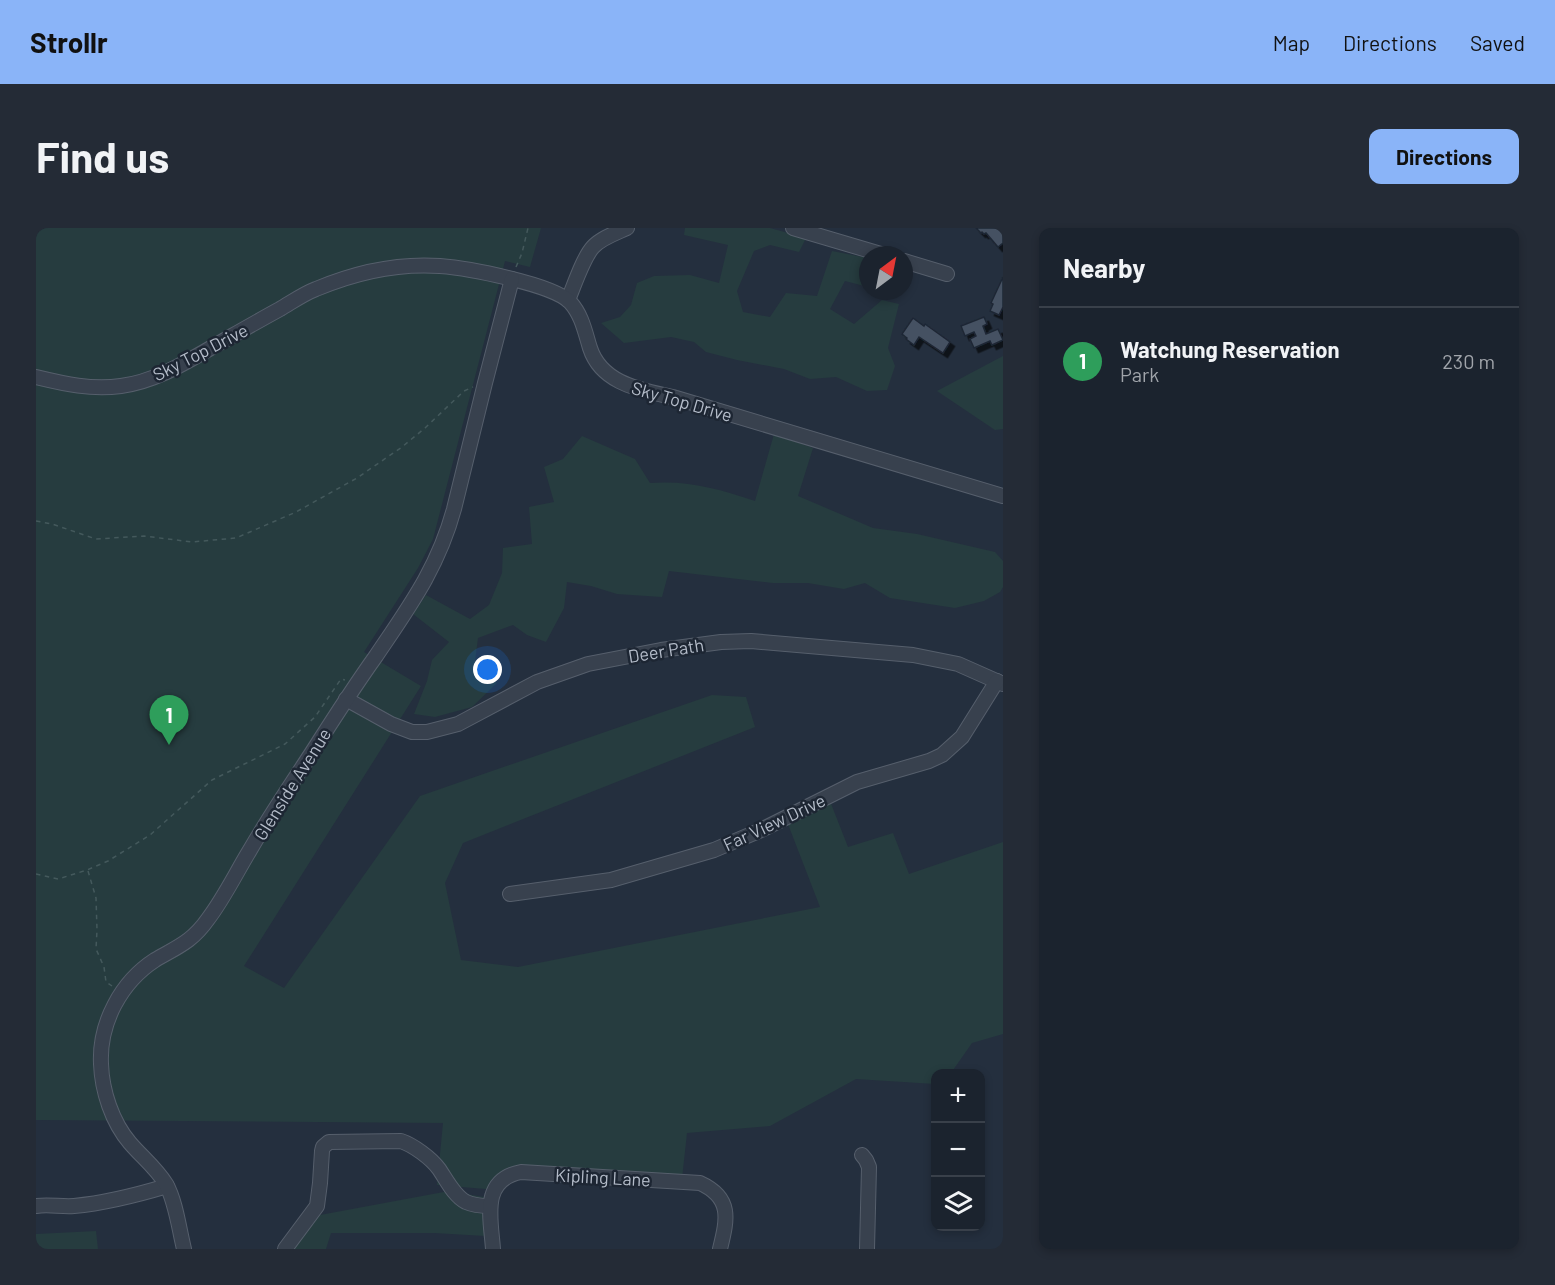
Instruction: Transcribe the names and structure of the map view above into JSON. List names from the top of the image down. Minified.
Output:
{"streets":{"street":["Sky Top Drive","Deer Path","Glenside Avenue","Far View Drive","Kipling Lane"]},"crossings":[["Sky Top Drive","Glenside Avenue"],["Deer Path","Glenside Avenue"],["Deer Path","Far View Drive"]],"north":"top right","page":{"header":"Strollr","nav":["Map","Directions","Saved"],"buttons":"Directions","title":"Find us","heading":"Nearby","list":[{"mark":"1","name":"Watchung Reservation","note":"Park","value":"230 m"}],"pins":"1","map_buttons":["+","−"]}}
